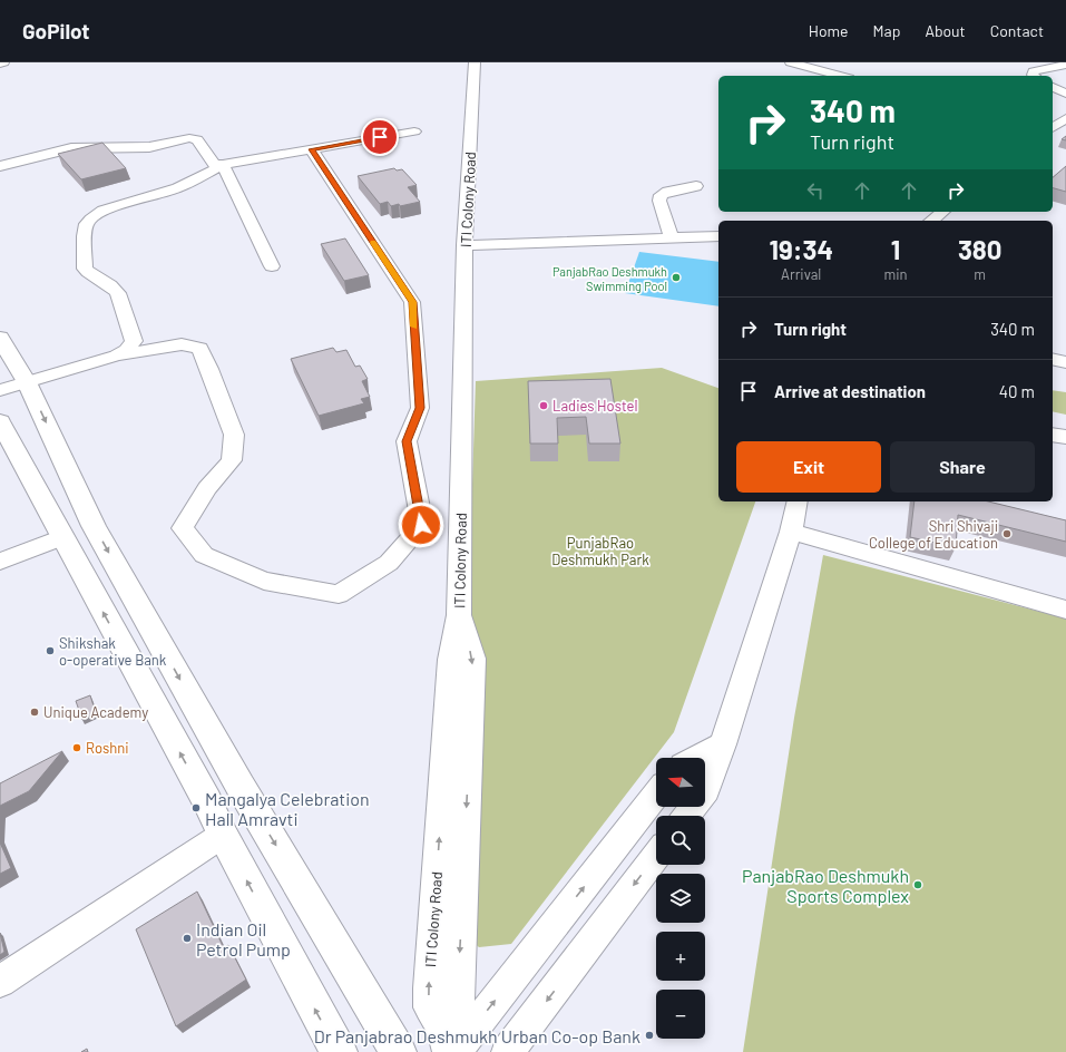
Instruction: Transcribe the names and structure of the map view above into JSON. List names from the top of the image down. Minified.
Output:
{"streets":{"street":["ITI Colony Road"]},"parks":["PunjabRao Deshmukh Park"],"places":["PanjabRao Deshmukh Swimming Pool","Ladies Hostel","Shri Shivaji College of Education","Shikshak o-operative Bank","Unique Academy","Roshni","Mangalya Celebration Hall Amravti","PanjabRao Deshmukh Sports Complex","Indian Oil Petrol Pump","Dr Panjabrao Deshmukh Urban Co-op Bank"],"north":"left","page":{"header":"GoPilot","nav":["Home","Map","About","Contact"],"turn":["340 m","Turn right"],"eta":["19:34","Arrival","1","min","380","m"],"list":[{"name":"Turn right","value":"340 m"},{"name":"Arrive at destination","value":"40 m"}],"buttons":["Exit","Share"],"map_buttons":["+","−"]}}
